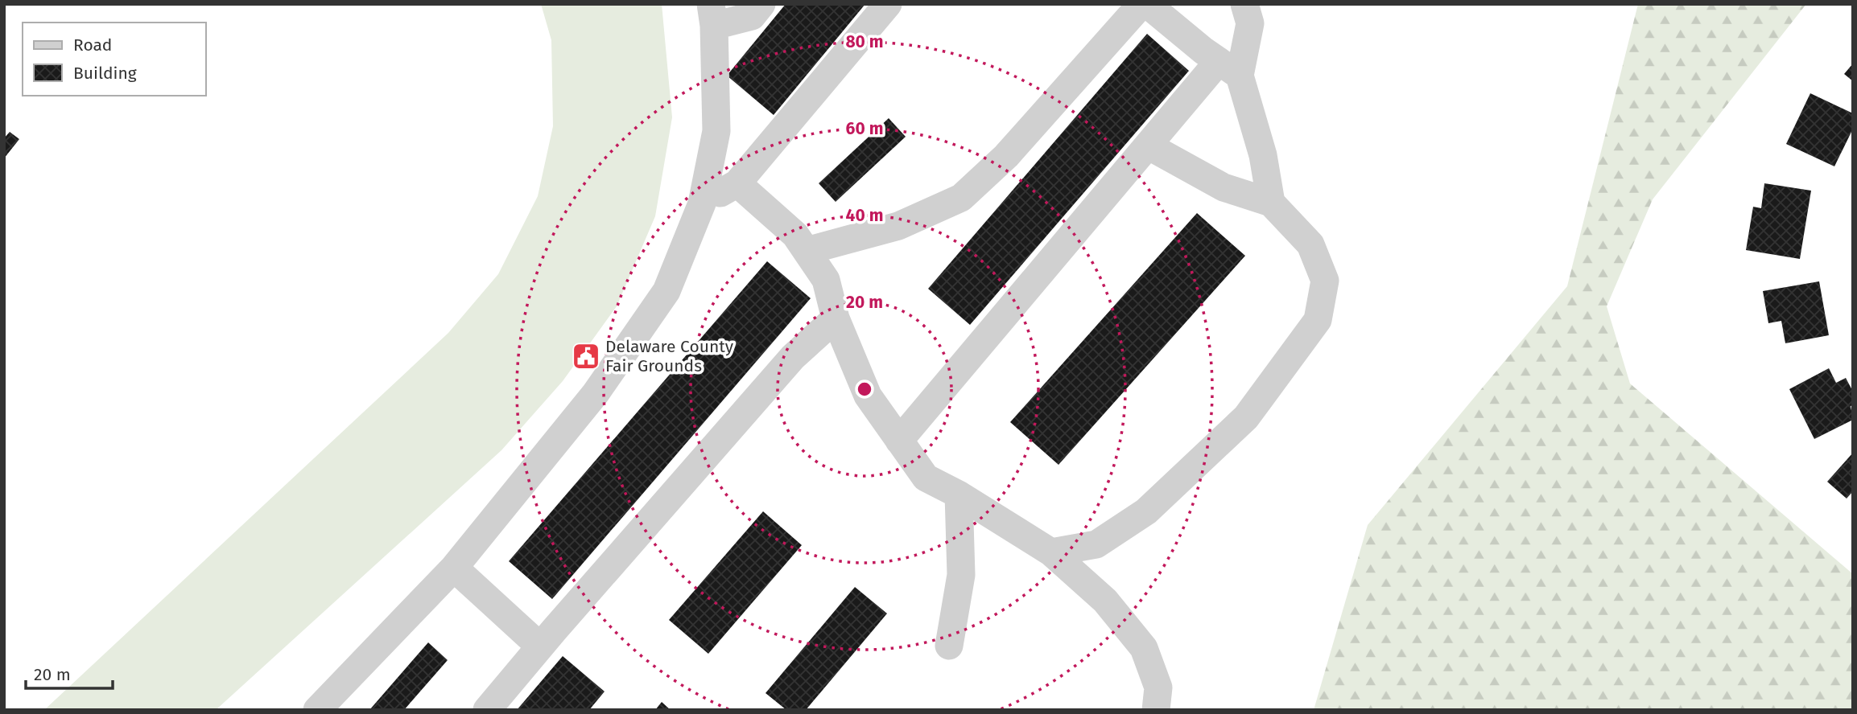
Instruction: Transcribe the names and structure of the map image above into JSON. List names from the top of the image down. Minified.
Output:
{"places":{"public building":["Delaware County Fair Grounds"]},"legend":["Road","Building"],"scale_bar":"20 m","rings":["80 m","60 m","40 m","20 m"]}
